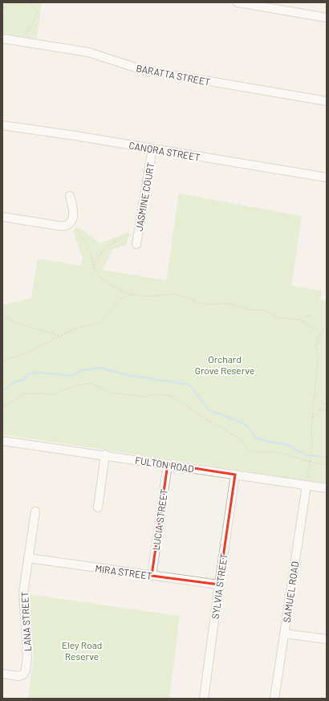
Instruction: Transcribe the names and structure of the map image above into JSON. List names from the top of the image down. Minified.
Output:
{"streets":{"street":["BARATTA STREET","CANORA STREET","JASMINE COURT","FULTON ROAD","LUCIA STREET","MIRA STREET","SYLVIA STREET","SAMUEL ROAD","LANA STREET"]},"crossings":[["CANORA STREET","JASMINE COURT"],["FULTON ROAD","LUCIA STREET"],["FULTON ROAD","SYLVIA STREET"],["FULTON ROAD","SAMUEL ROAD"],["LUCIA STREET","MIRA STREET"],["MIRA STREET","SYLVIA STREET"],["MIRA STREET","LANA STREET"]],"parks":["Orchard Grove Reserve","Eley Road Reserve"]}
